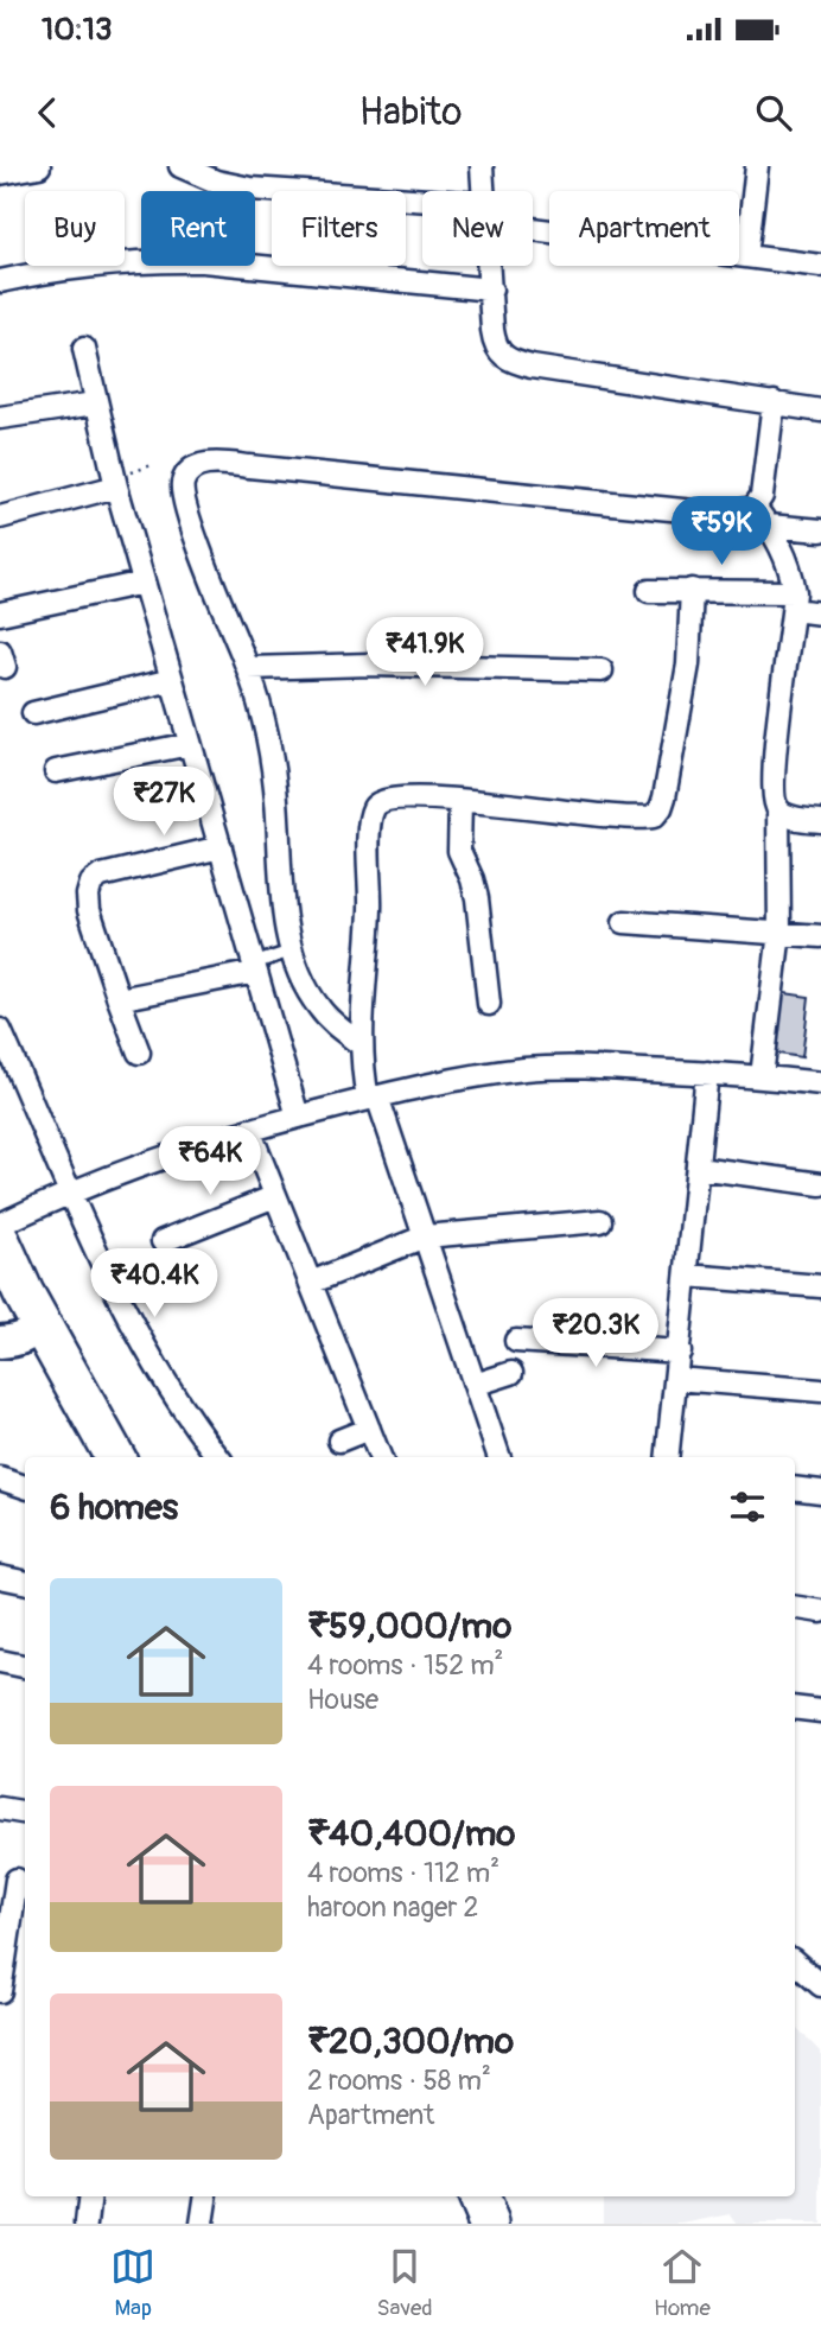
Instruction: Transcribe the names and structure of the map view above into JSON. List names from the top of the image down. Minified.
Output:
{"page":{"status":"10:13","header":"Habito","chip":["Buy","Rent","Filters","New","Apartment"],"price":["₹59K","₹41.9K","₹27K","₹64K","₹40.4K","₹20.3K"],"heading":"6 homes","list":[{"name":"₹59,000/mo","note":"4 rooms · 152 m² · House"},{"name":"₹40,400/mo","note":"4 rooms · 112 m² · haroon nager 2"},{"name":"₹20,300/mo","note":"2 rooms · 58 m² · Apartment"}],"tabs":["Map","Saved","Home"]}}
